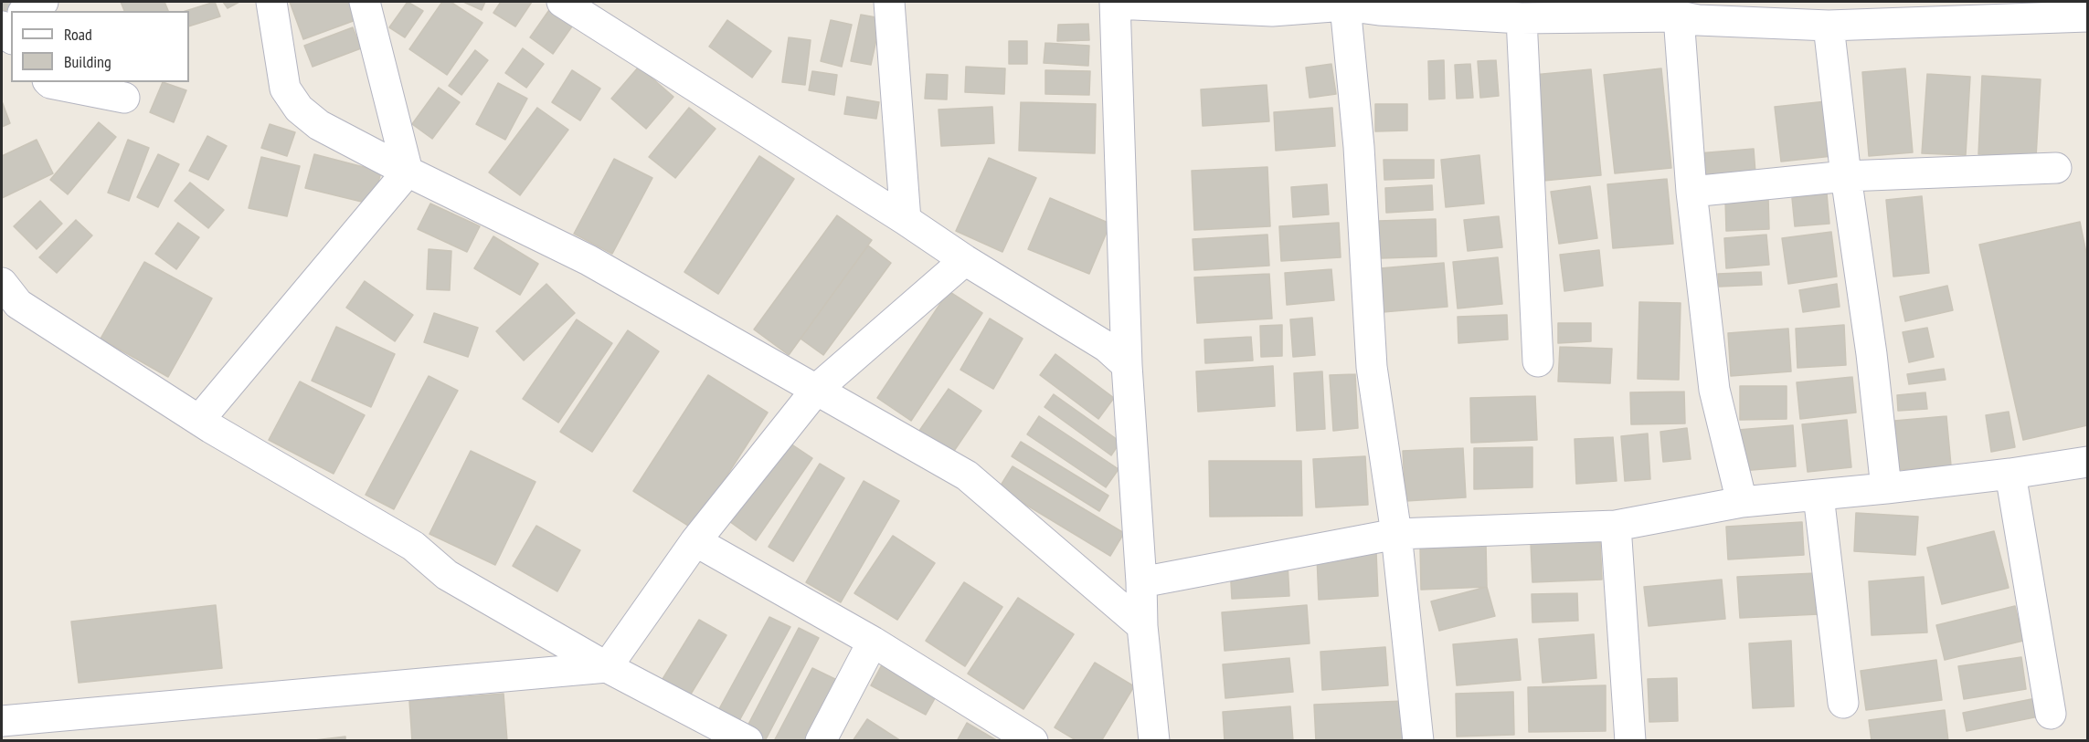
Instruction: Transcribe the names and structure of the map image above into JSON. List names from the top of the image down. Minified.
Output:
{"legend":["Road","Building"]}
